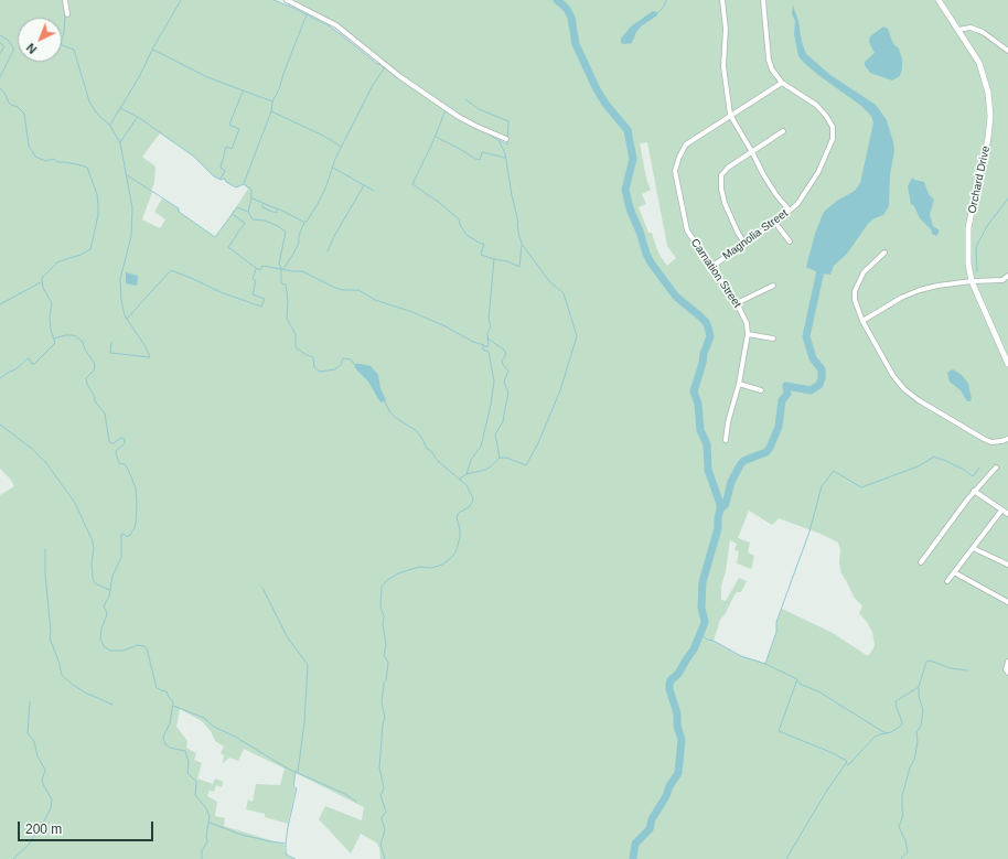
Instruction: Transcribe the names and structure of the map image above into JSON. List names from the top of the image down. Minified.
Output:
{"streets":{"street":["Orchard Drive","Magnolia Street","Carnation Street"]},"crossings":[["Magnolia Street","Carnation Street"]],"scale_bar":"200 m","north":"bottom left"}
